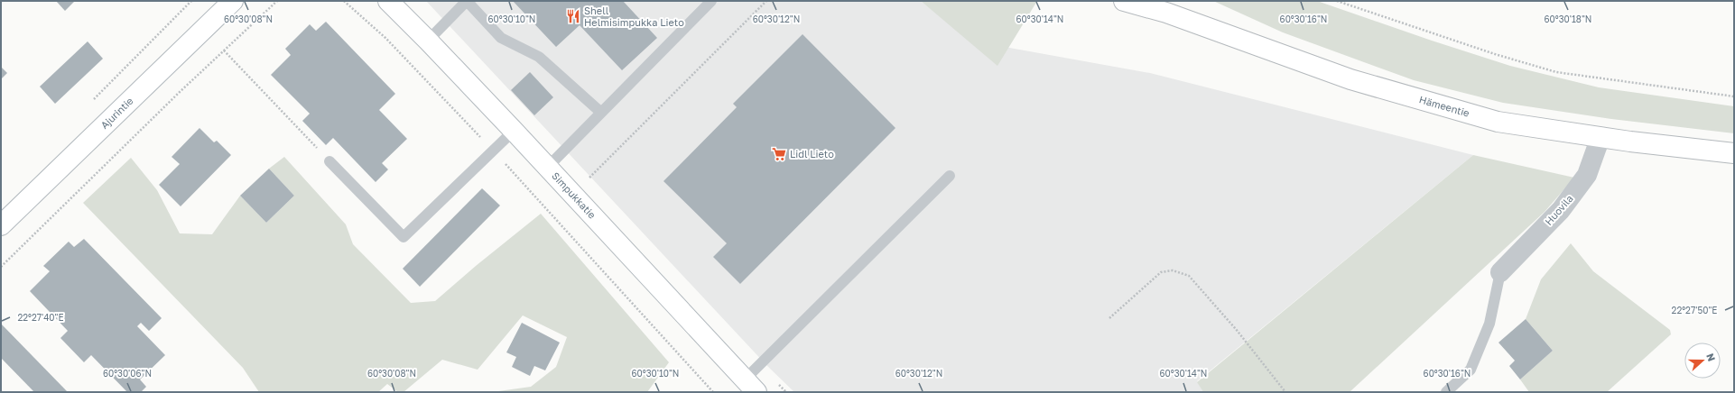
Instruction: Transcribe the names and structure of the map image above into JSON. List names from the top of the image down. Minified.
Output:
{"streets":{"main road":["Hämeentie","Ajurintie","Simpukkatie"],"street":["Huovila"]},"crossings":[["Hämeentie","Huovila"]],"places":{"restaurant":["Shell Helmisimpukka Lieto"],"supermarket":["Lidl Lieto"]},"north":"right","coordinates":["60°30'08\"N","60°30'10\"N","60°30'12\"N","60°30'14\"N","60°30'16\"N","60°30'18\"N","22°27'50\"E","22°27'40\"E","60°30'06\"N"]}
